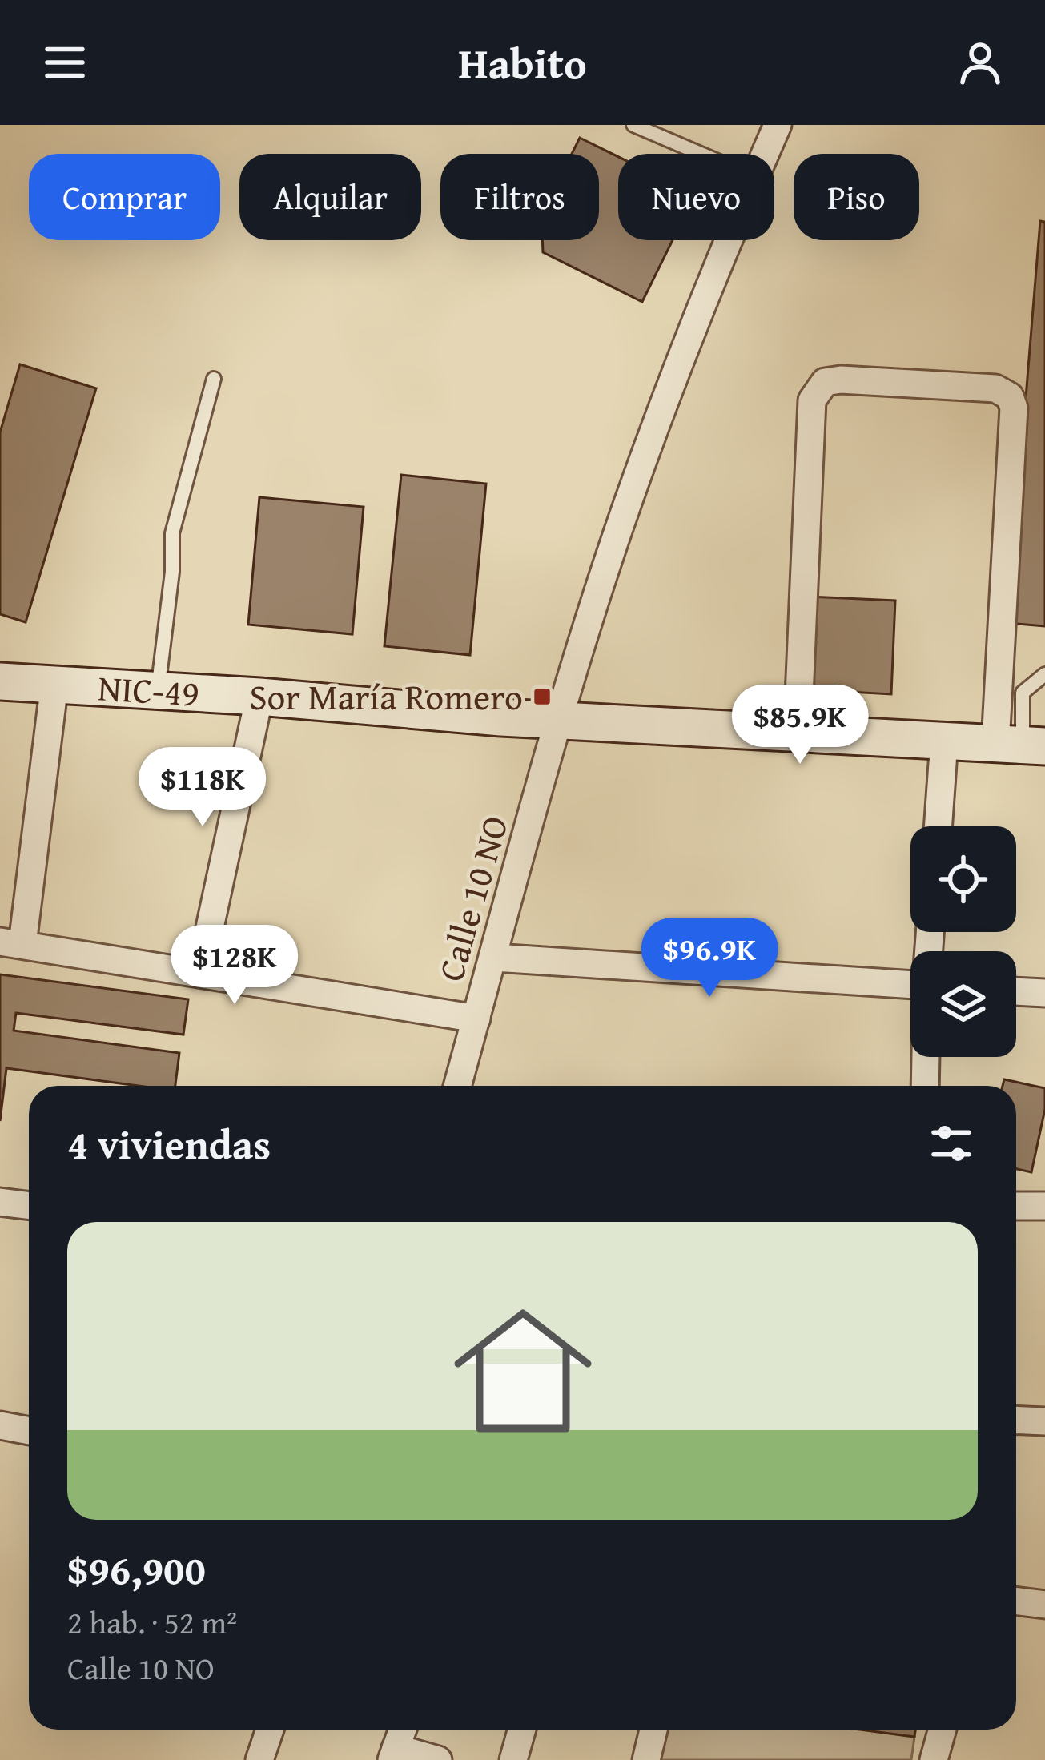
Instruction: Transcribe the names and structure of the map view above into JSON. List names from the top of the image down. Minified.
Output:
{"streets":{"street":["NIC-49","Calle 10 NO"]},"crossings":[["NIC-49","Calle 10 NO"]],"places":{"transit":["Sor María Romero"]},"page":{"header":"Habito","chip":["Comprar","Alquilar","Filtros","Nuevo","Piso"],"price":["$85.9K","$118K","$96.9K","$128K"],"heading":"4 viviendas","list":[{"name":"$96,900","note":"2 hab. · 52 m² · Calle 10 NO"}]}}
